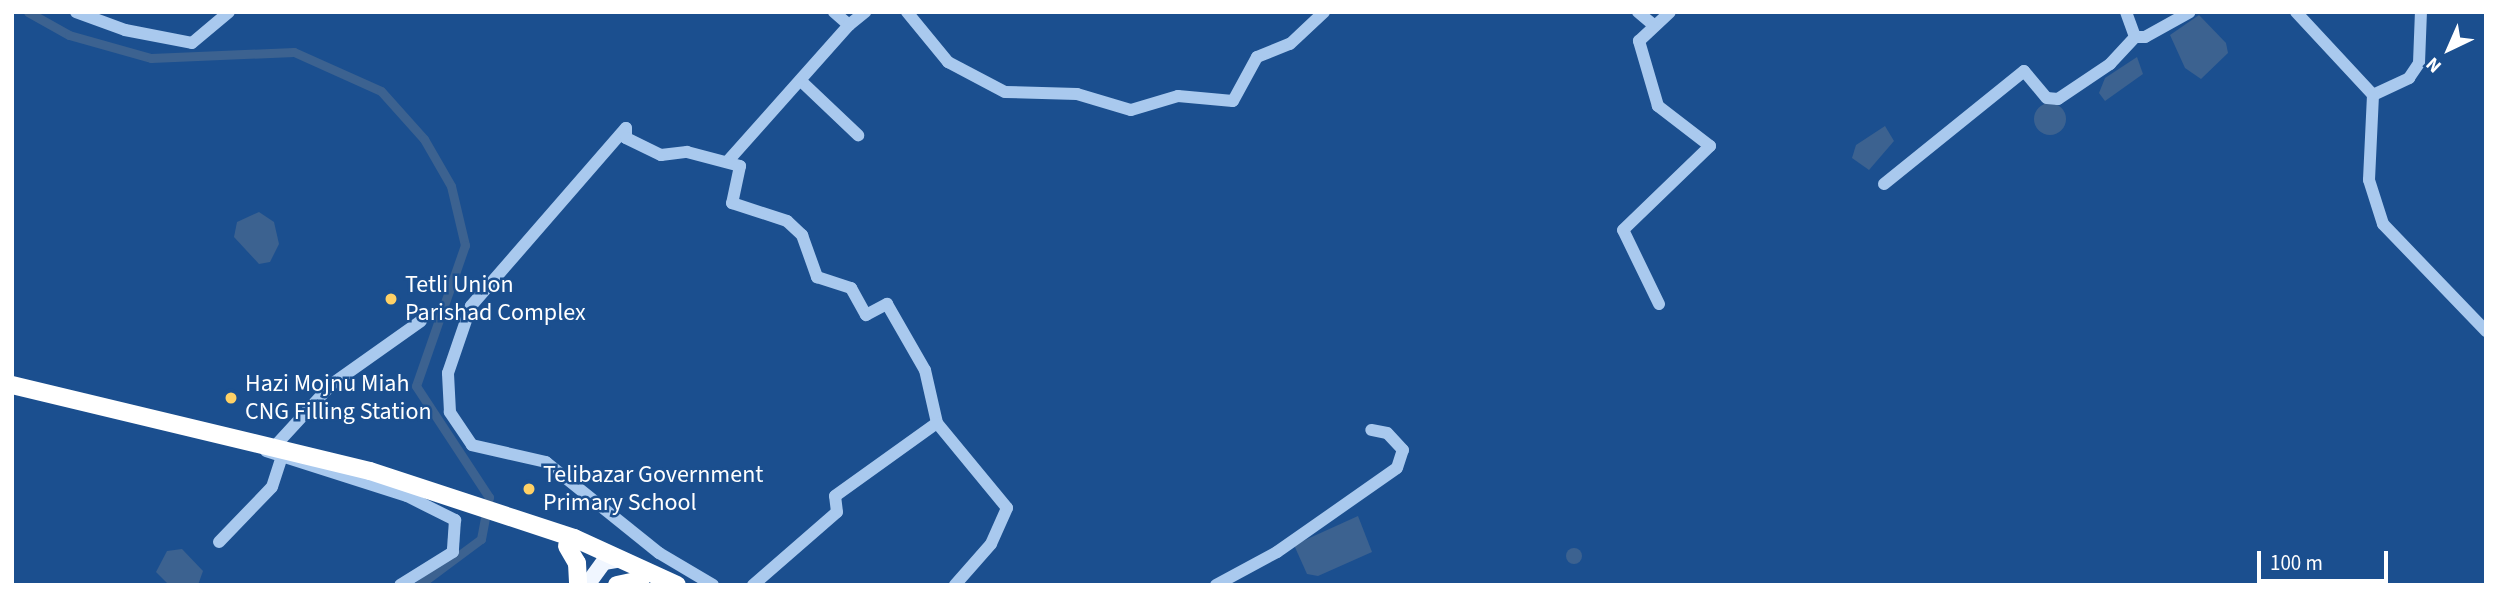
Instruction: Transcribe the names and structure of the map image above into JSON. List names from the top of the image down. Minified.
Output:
{"places":["Tetli Union Parishad Complex","Hazi Mojnu Miah CNG Filling Station","Telibazar Government Primary School"],"scale_bar":"100 m","north":"bottom left"}
